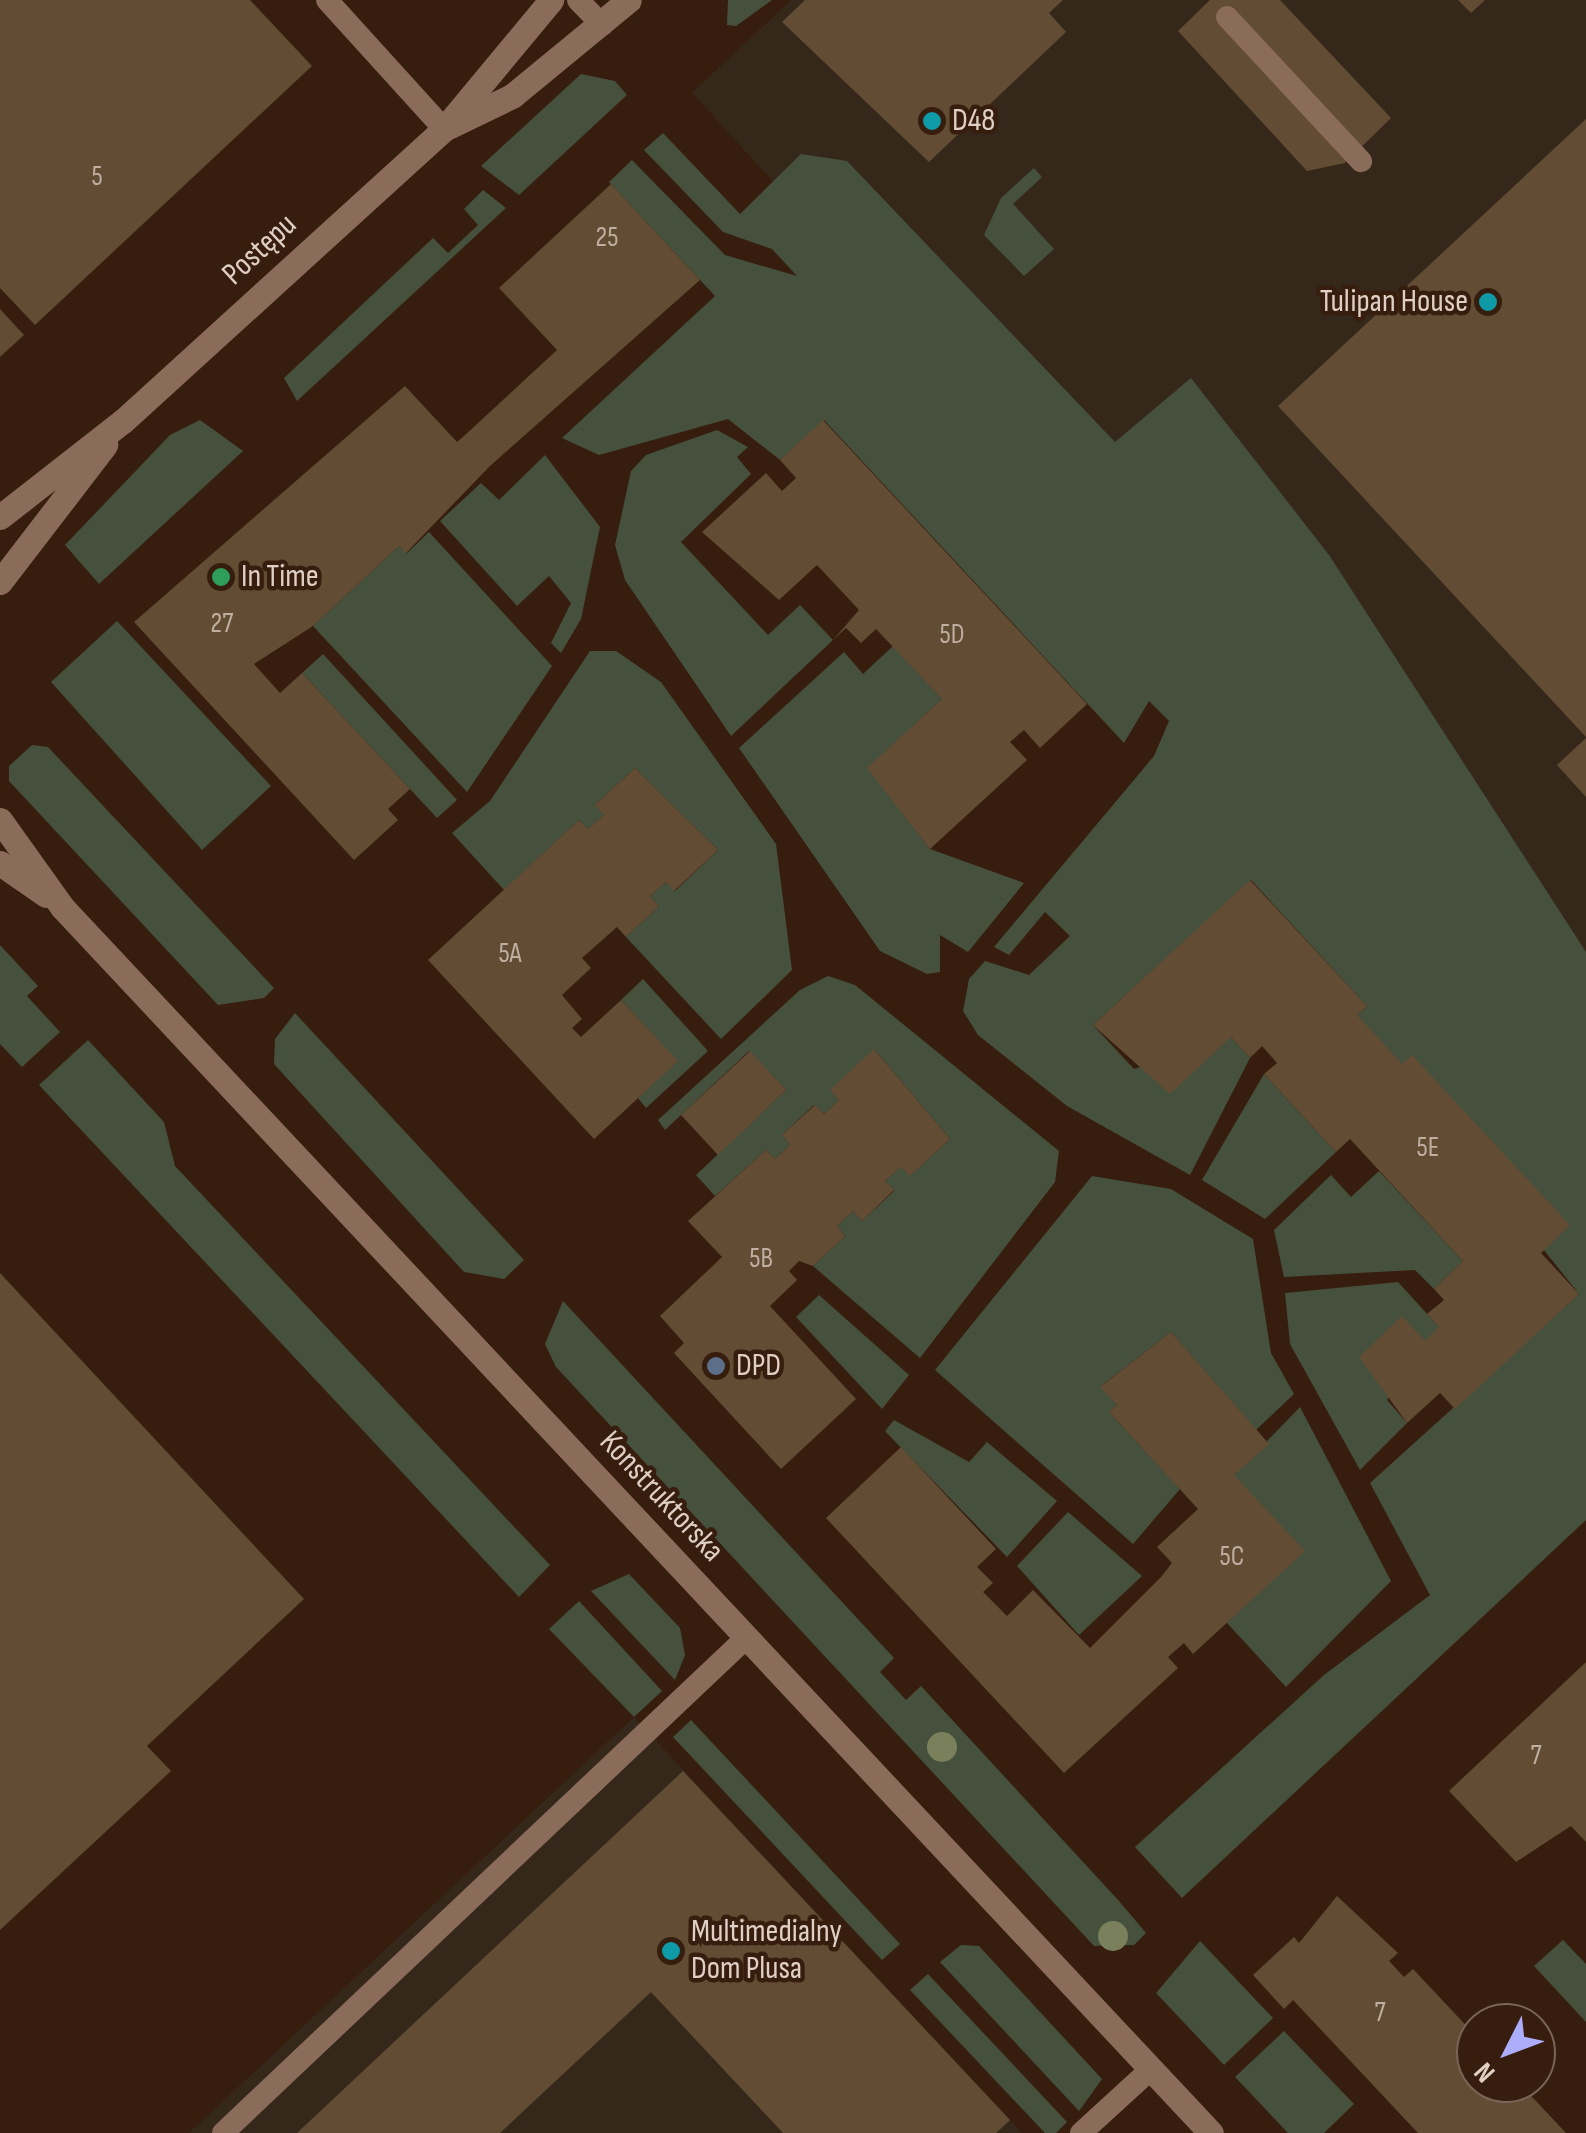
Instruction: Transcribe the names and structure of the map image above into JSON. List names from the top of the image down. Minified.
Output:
{"streets":{"street":["Postępu","Konstruktorska"]},"places":["D48","Tulipan House","In Time","DPD","Multimedialny Dom Plusa"],"house_numbers":["5","25","27","5D","5A","5E","5B","5C","7","7"],"north":"bottom left"}
